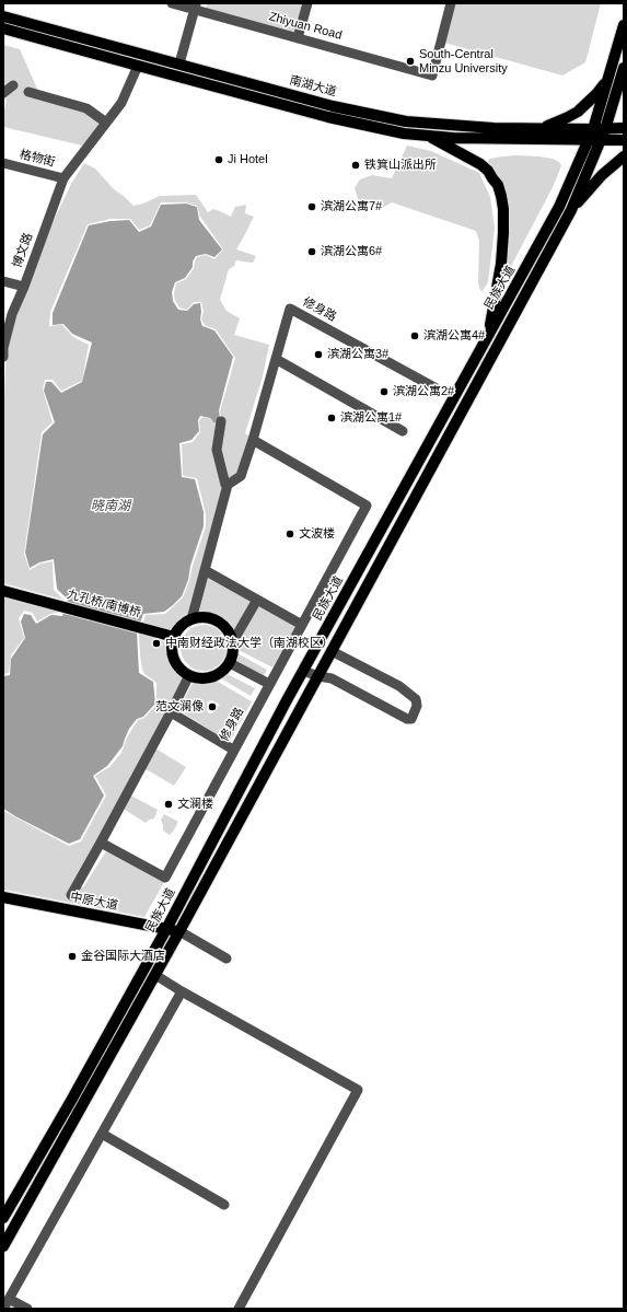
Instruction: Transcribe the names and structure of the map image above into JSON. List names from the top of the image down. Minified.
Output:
{"streets":{"main road":["南湖大道","民族大道","九孔桥/南博桥","中原大道"],"street":["Zhiyuan Road","格物街","博文路","修身路"]},"crossings":[["南湖大道","博文路"],["南湖大道","民族大道"],["格物街","博文路"],["民族大道","中原大道"],["修身路","九孔桥/南博桥"]],"water":["晓南湖"],"places":["South-Central Minzu University","Ji Hotel","铁箕山派出所","滨湖公寓7#","滨湖公寓6#","滨湖公寓4#","滨湖公寓3#","滨湖公寓2#","滨湖公寓1#","文波楼","中南财经政法大学（南湖校区）","范文澜像","文澜楼","金谷国际大酒店"]}
